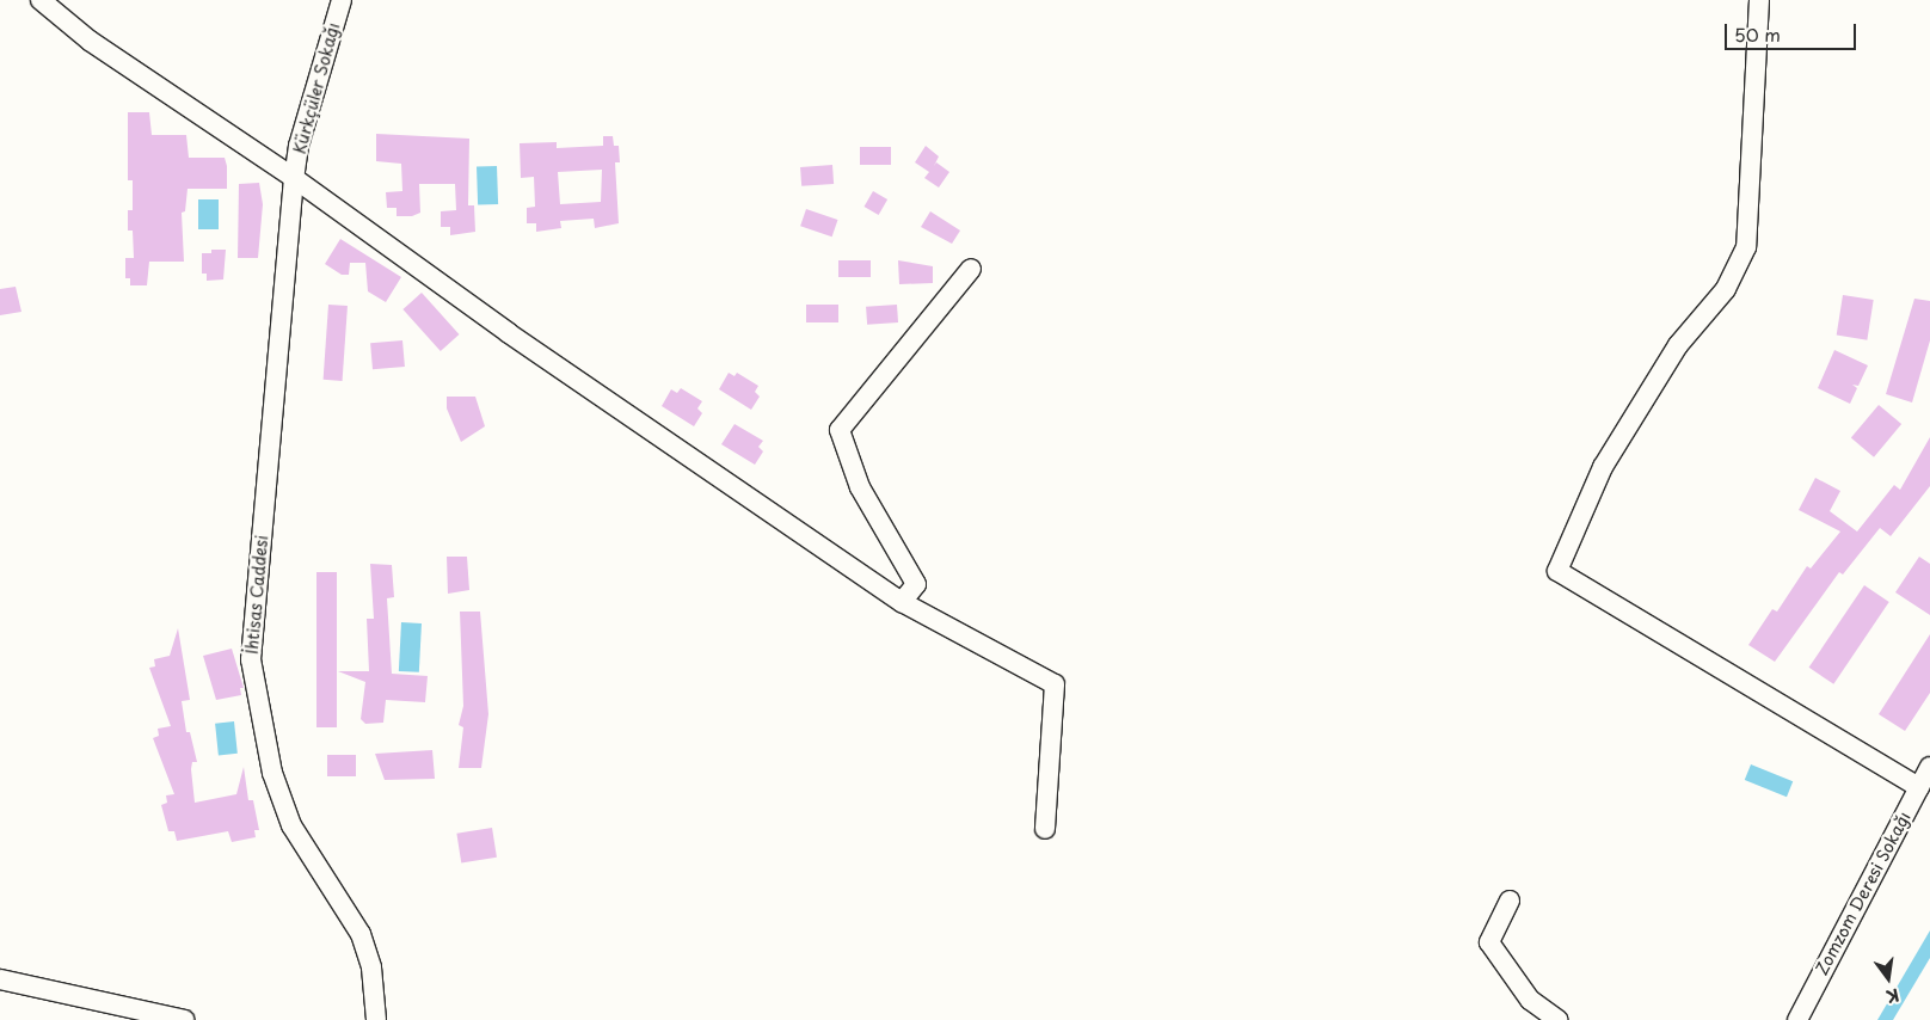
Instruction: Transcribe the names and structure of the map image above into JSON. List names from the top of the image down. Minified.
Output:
{"streets":{"street":["Kürkçüler Sokağı","İhtisas Caddesi","Zomzom Deresi Sokağı"]},"crossings":[["Kürkçüler Sokağı","İhtisas Caddesi"]],"scale_bar":"50 m","north":"bottom"}
